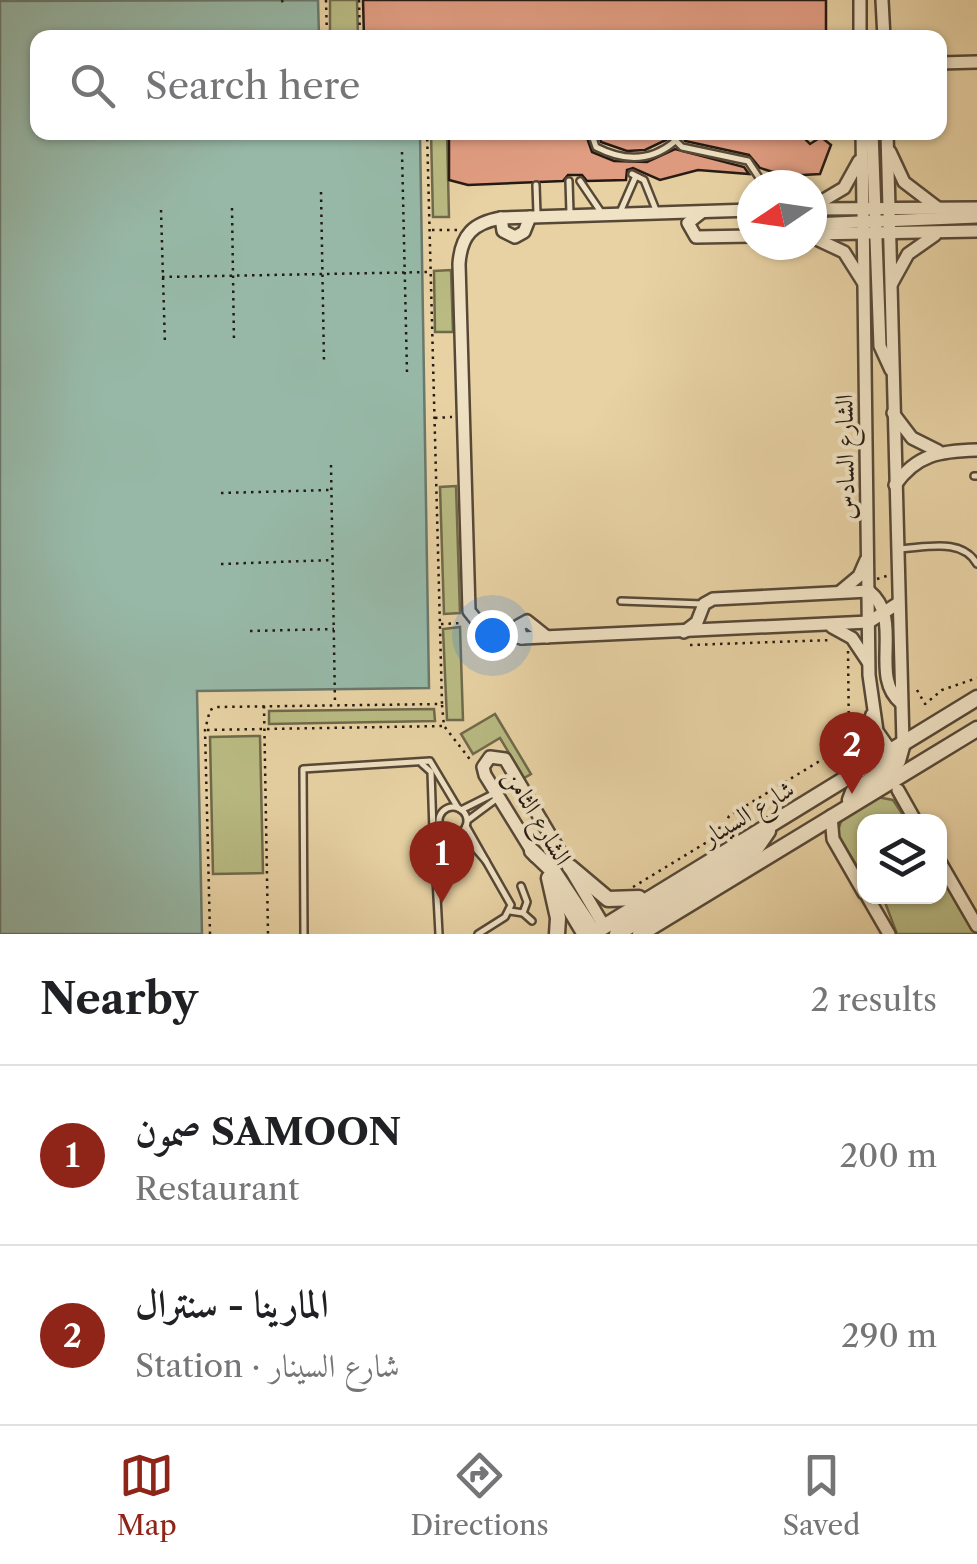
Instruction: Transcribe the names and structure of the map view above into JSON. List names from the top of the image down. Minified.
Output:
{"streets":{"street":["الشارع السادس","شارع السينار","الشارع الثامن"]},"crossings":[["الشارع السادس","شارع السينار"],["شارع السينار","الشارع الثامن"]],"north":"left","page":{"search":"Search here","pins":["2","1"],"heading":["Nearby","2 results"],"list":[{"mark":"1","name":"صمون SAMOON","note":"Restaurant","value":"200 m"},{"mark":"2","name":"المارينا - سنترال","note":"Station · شارع السينار","value":"290 m"}],"nav":["Map","Directions","Saved"]}}
